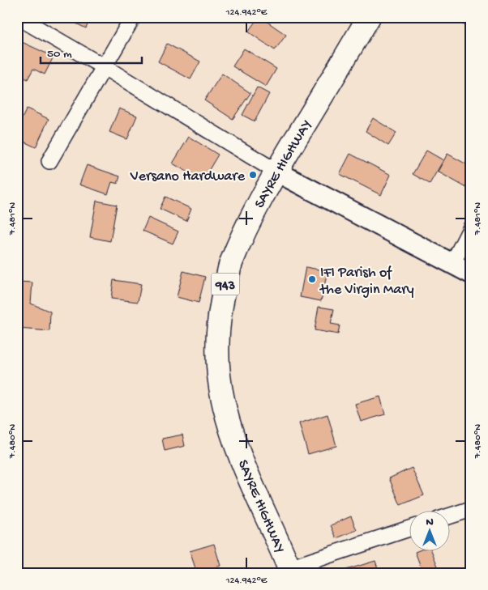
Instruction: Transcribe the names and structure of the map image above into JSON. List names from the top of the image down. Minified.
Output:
{"streets":{"highway":["SAYRE HIGHWAY","943"]},"places":["Versano Hardware","IFI Parish of the Virgin Mary"],"scale_bar":"50 m","north":"top","coordinates":["124.942°E","7.481°N","7.480°N"]}
